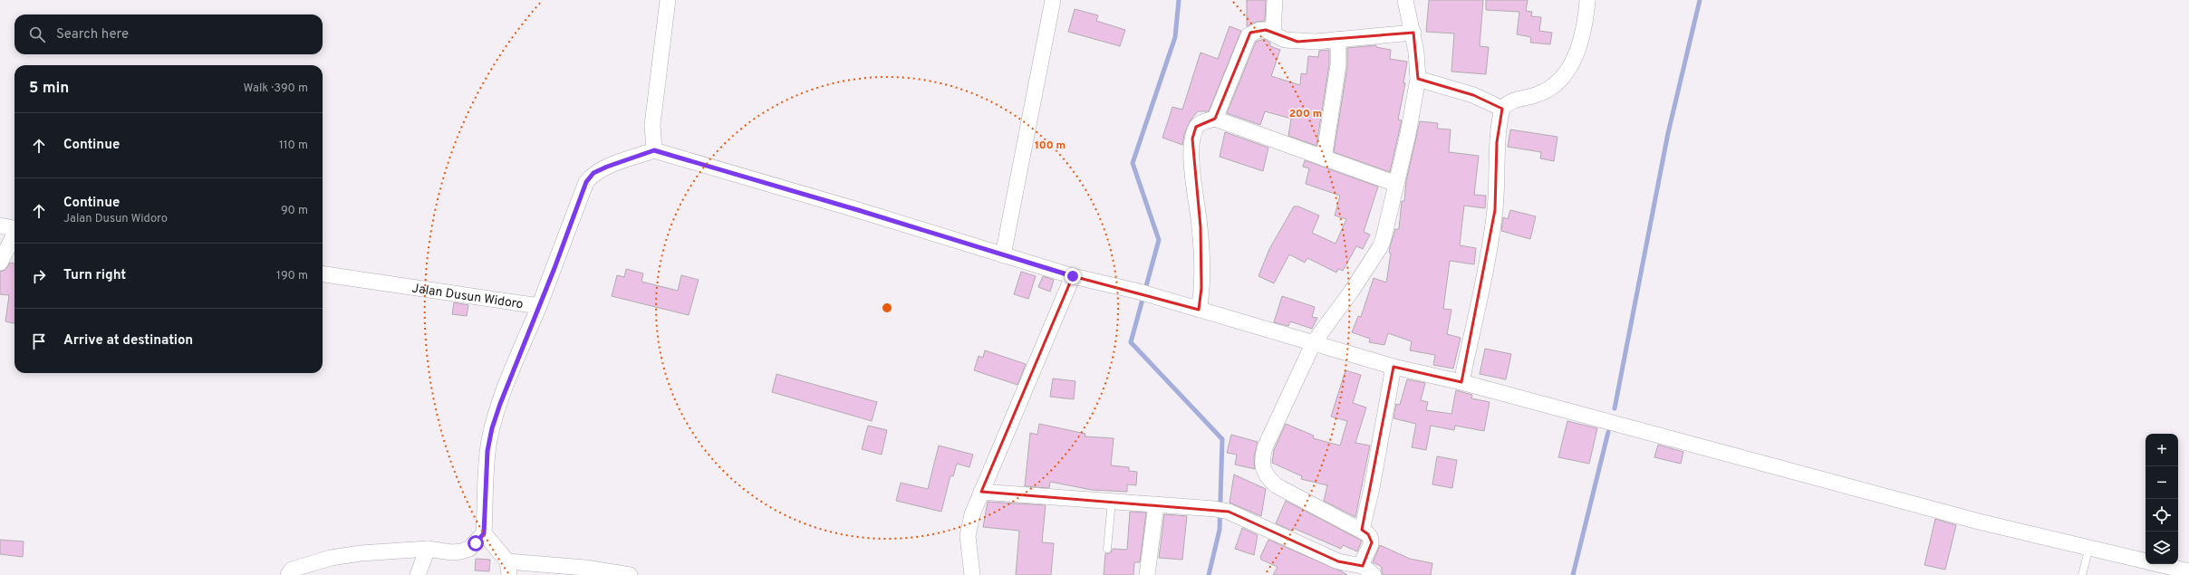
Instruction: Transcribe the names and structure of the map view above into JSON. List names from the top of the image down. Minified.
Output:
{"streets":{"street":["Jalan Dusun Widoro"]},"page":{"search":"Search here","heading":["5 min","Walk · 390 m"],"list":[["Continue","110 m"],["Continue","Jalan Dusun Widoro","90 m"],["Turn right","190 m"],"Arrive at destination"],"map_buttons":["+","−"]},"rings":["200 m","100 m"]}
